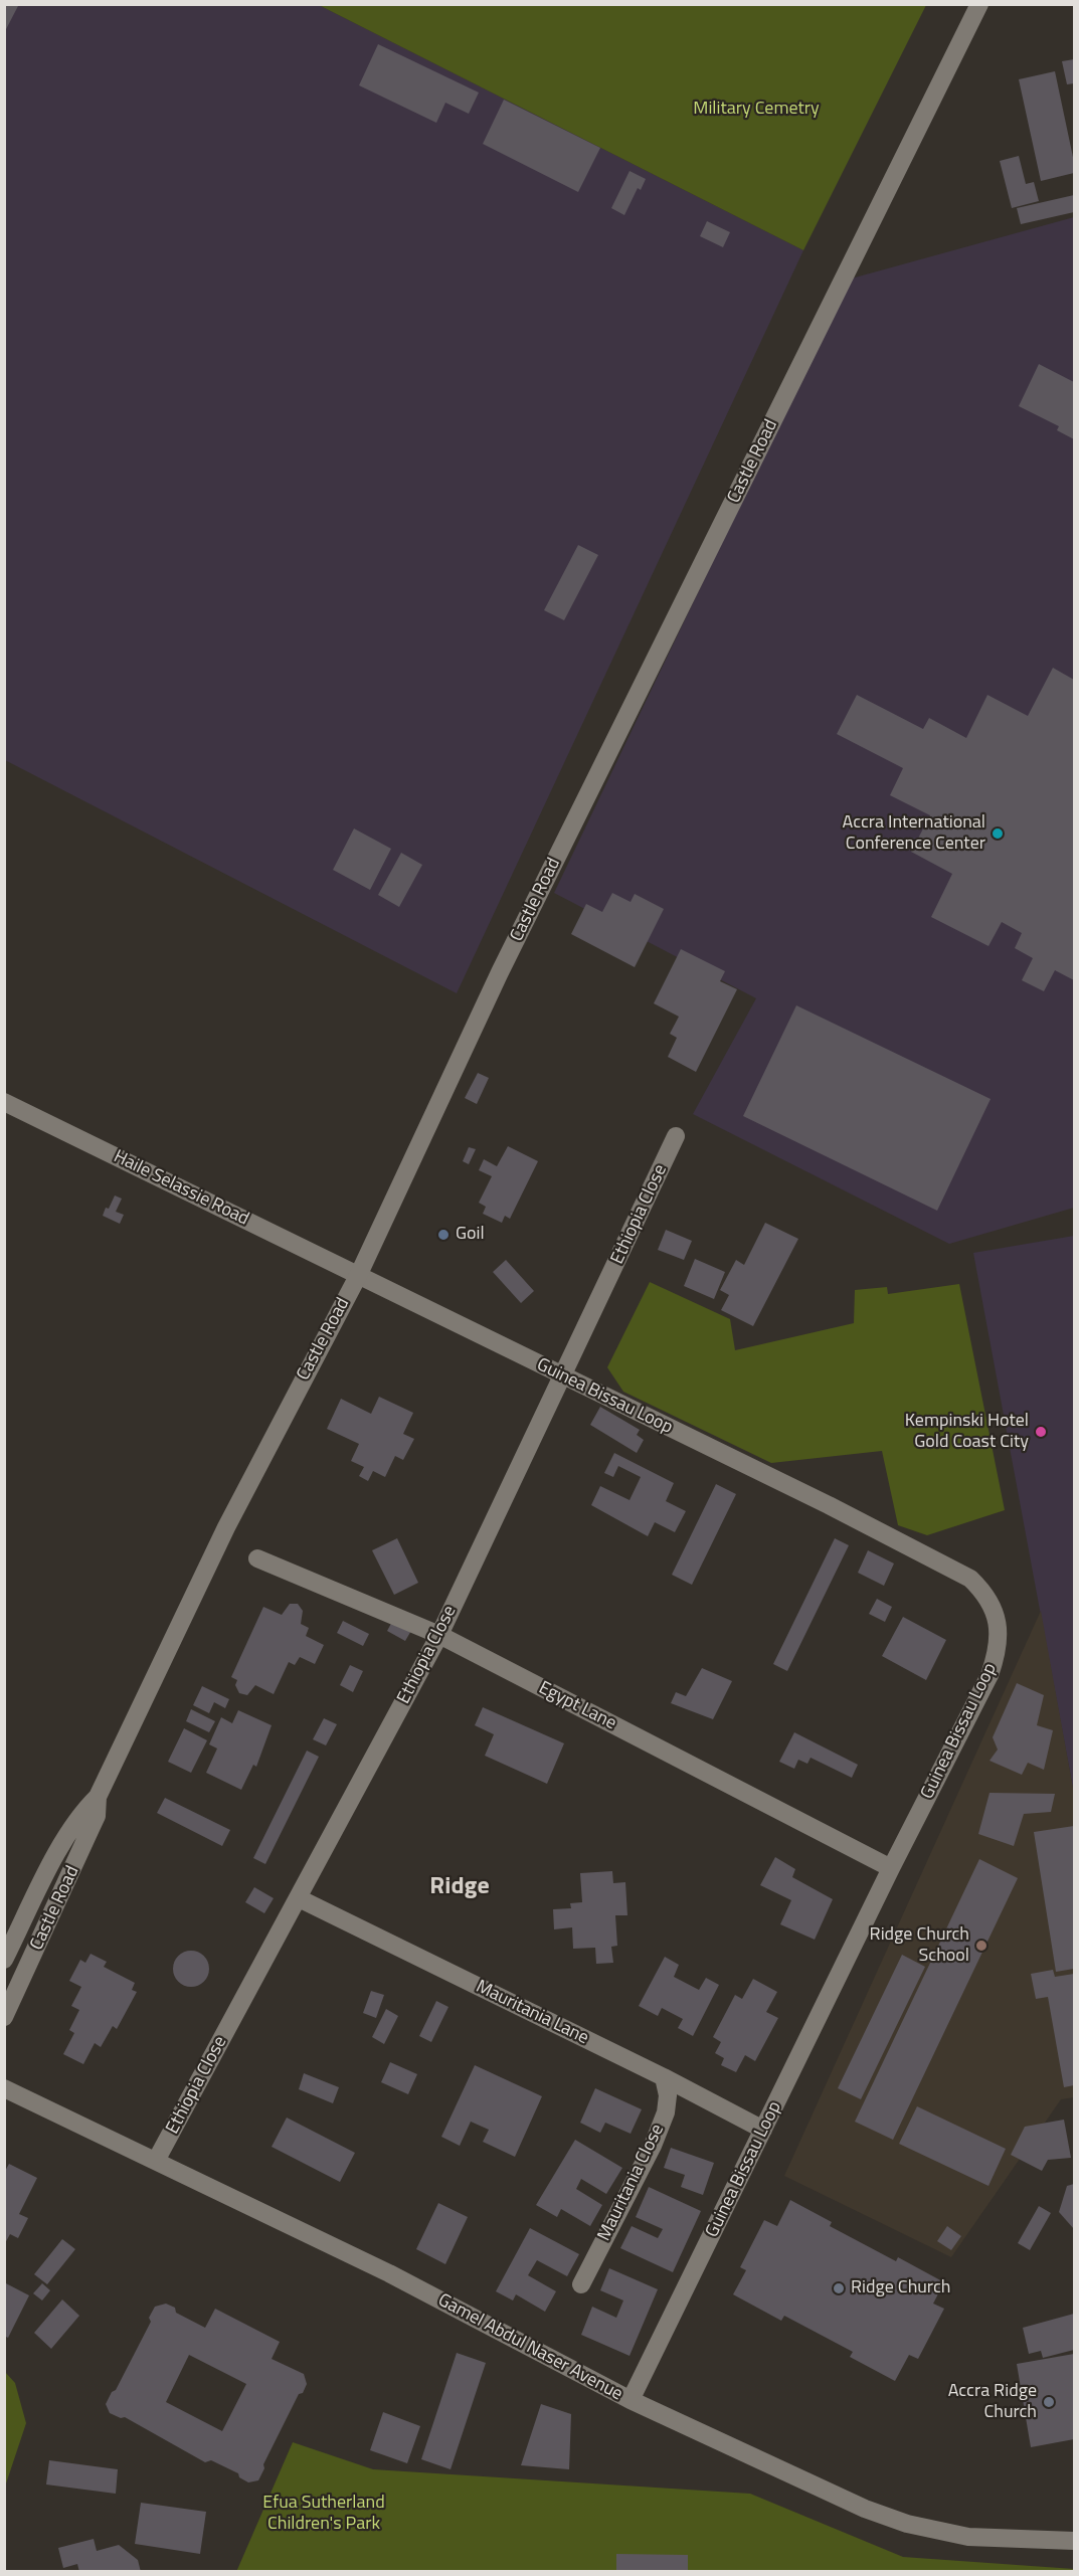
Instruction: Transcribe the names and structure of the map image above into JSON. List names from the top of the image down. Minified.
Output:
{"streets":{"street":["Castle Road","Haile Selassie Road","Ethiopia Close","Guinea Bissau Loop","Egypt Lane","Mauritania Lane","Mauritania Close","Gamel Abdul Naser Avenue"]},"crossings":[["Castle Road","Haile Selassie Road"],["Castle Road","Guinea Bissau Loop"],["Haile Selassie Road","Guinea Bissau Loop"],["Ethiopia Close","Guinea Bissau Loop"],["Ethiopia Close","Egypt Lane"],["Ethiopia Close","Mauritania Lane"],["Ethiopia Close","Gamel Abdul Naser Avenue"],["Guinea Bissau Loop","Egypt Lane"],["Guinea Bissau Loop","Mauritania Lane"],["Guinea Bissau Loop","Gamel Abdul Naser Avenue"],["Mauritania Lane","Mauritania Close"]],"districts":["Ridge"],"parks":["Military Cemetry","Efua Sutherland Children's Park"],"places":["Accra International Conference Center","Goil","Kempinski Hotel Gold Coast City","Ridge Church School","Ridge Church","Accra Ridge Church"]}
